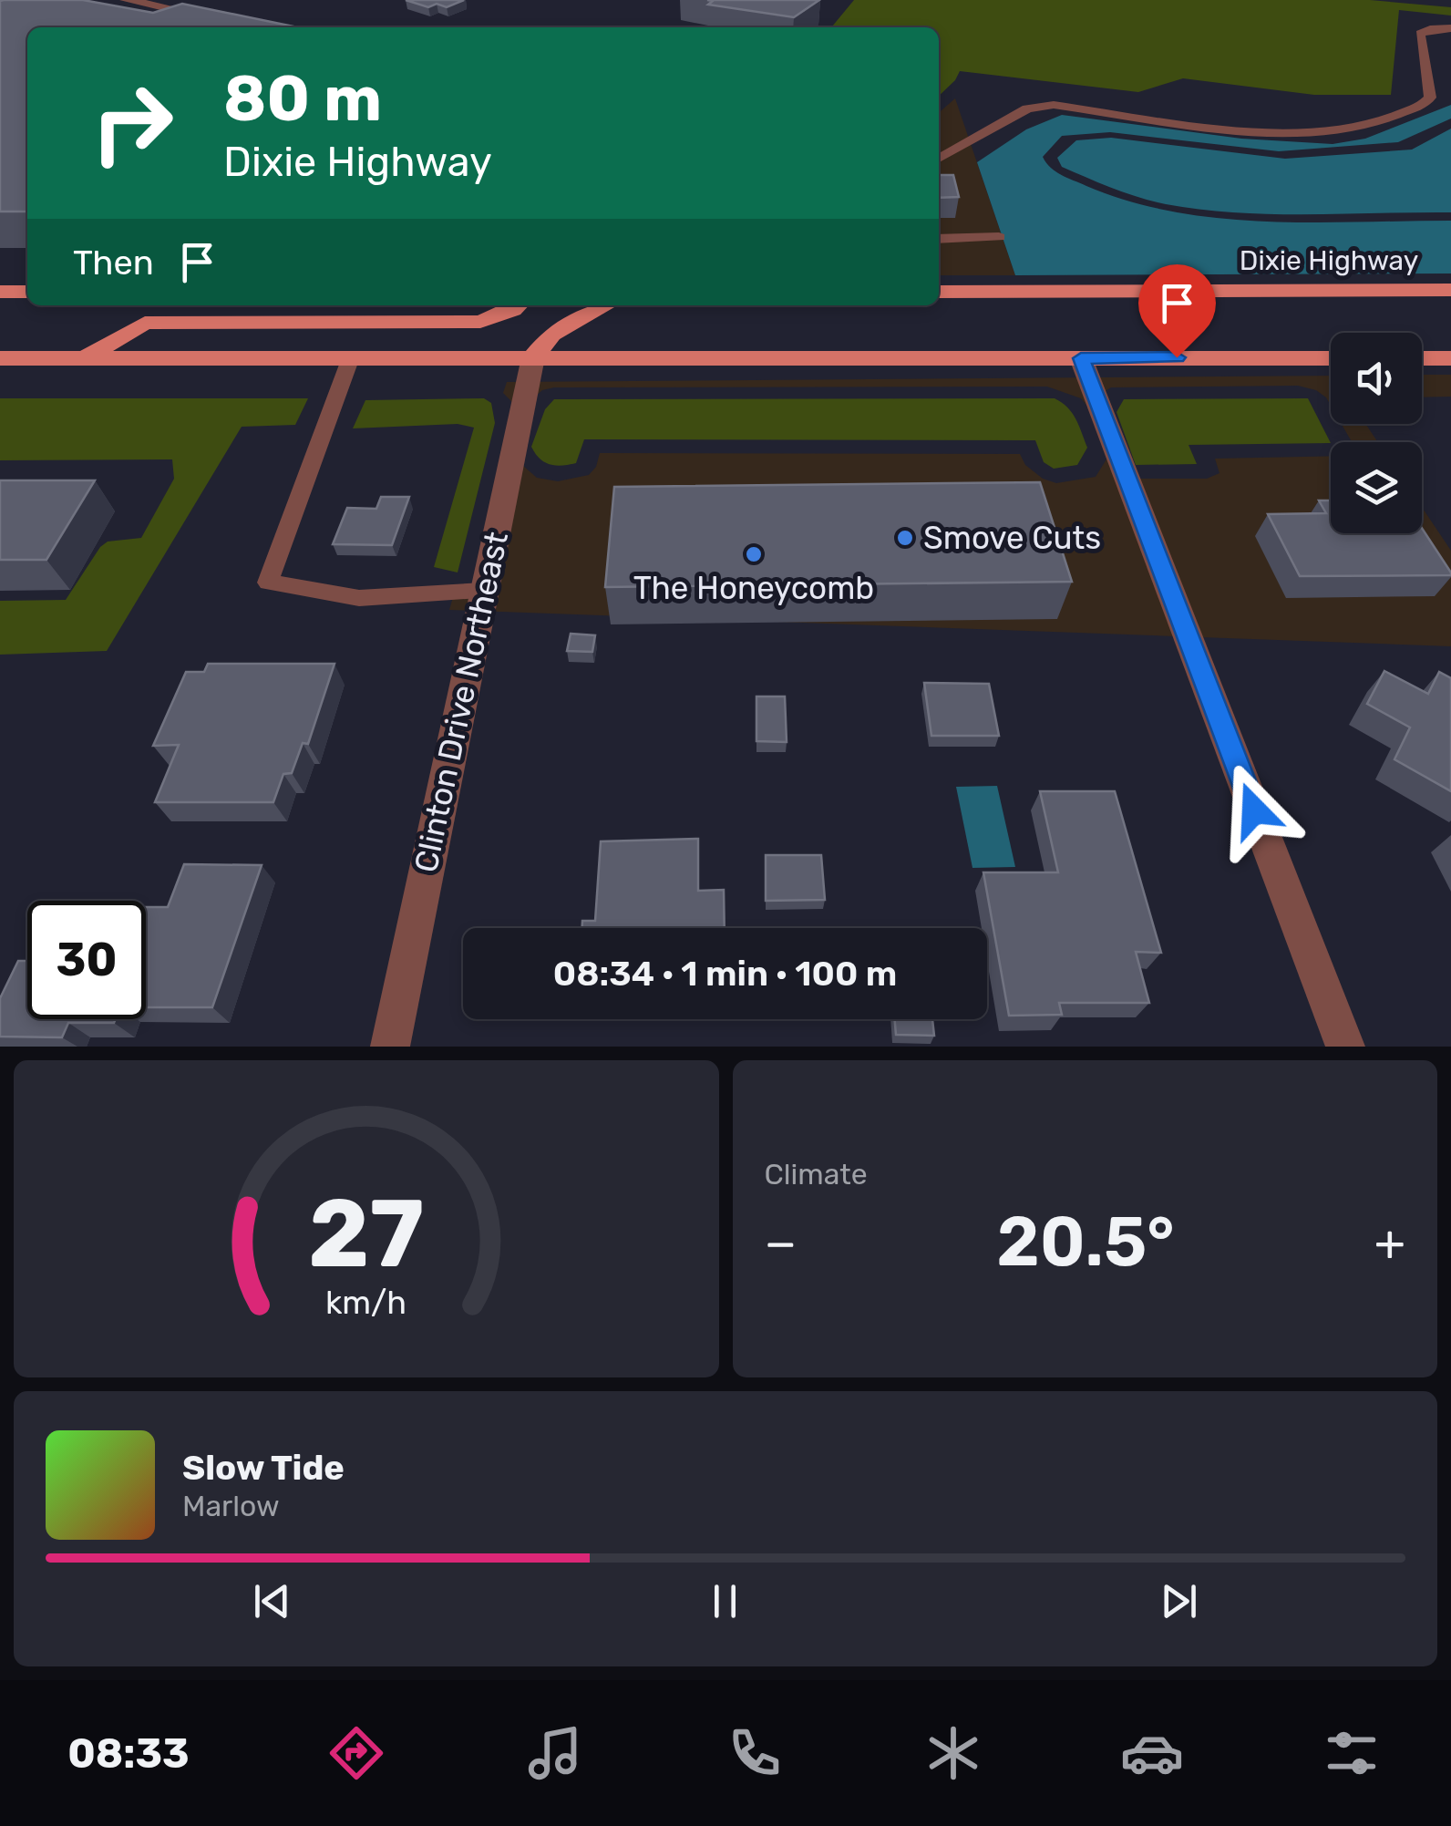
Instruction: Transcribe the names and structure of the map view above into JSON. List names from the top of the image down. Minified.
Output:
{"streets":{"main road":["Dixie Highway"],"street":["Clinton Drive Northeast"]},"places":["Smove Cuts","The Honeycomb"],"page":{"turn":["80 m","Dixie Highway"],"then":"Then","limit":"30","trip":"08:34 · 1 min · 100 m","tile":"Climate","heat":["−","20.5°","+"],"song":["Slow Tide","Marlow"],"tabs":"08:33","gauge":["27","km/h"]}}
